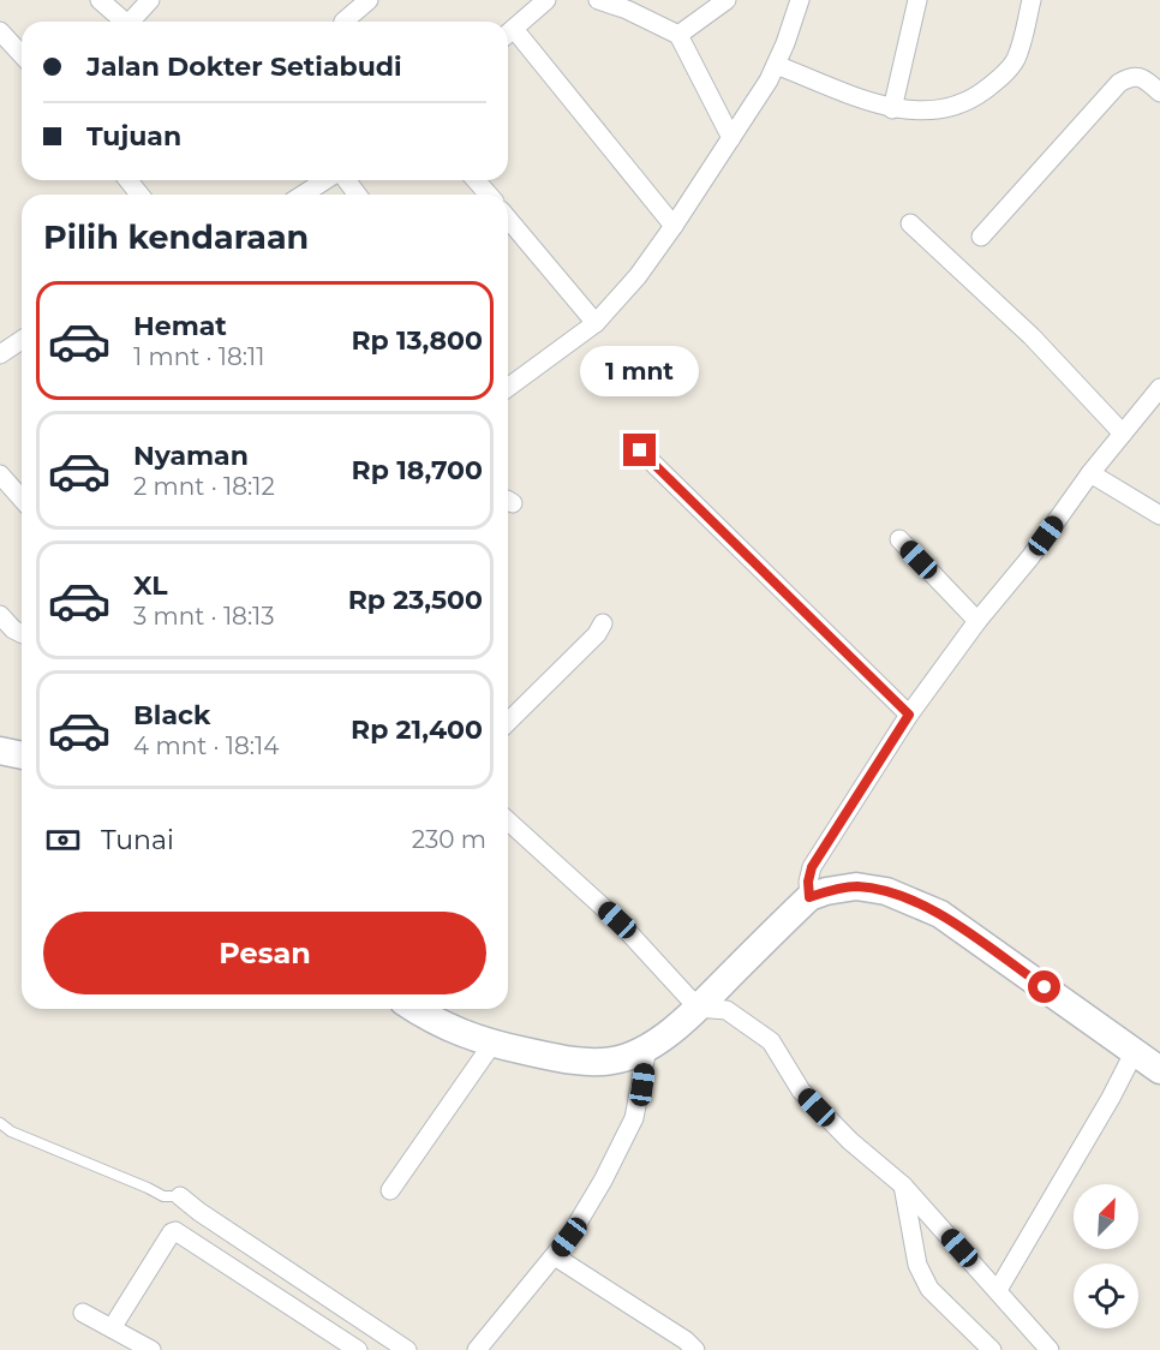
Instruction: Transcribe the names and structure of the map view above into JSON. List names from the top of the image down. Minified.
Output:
{"north":"top right","page":{"banner":["Jalan Dokter Setiabudi","Tujuan"],"heading":"Pilih kendaraan","list":[{"name":"Hemat","note":"1 mnt · 18:11","value":"Rp 13,800"},{"name":"Nyaman","note":"2 mnt · 18:12","value":"Rp 18,700"},{"name":"XL","note":"3 mnt · 18:13","value":"Rp 23,500"},{"name":"Black","note":"4 mnt · 18:14","value":"Rp 21,400"}],"bubble":"1 mnt","pay":["Tunai","230 m"],"buttons":"Pesan"}}
